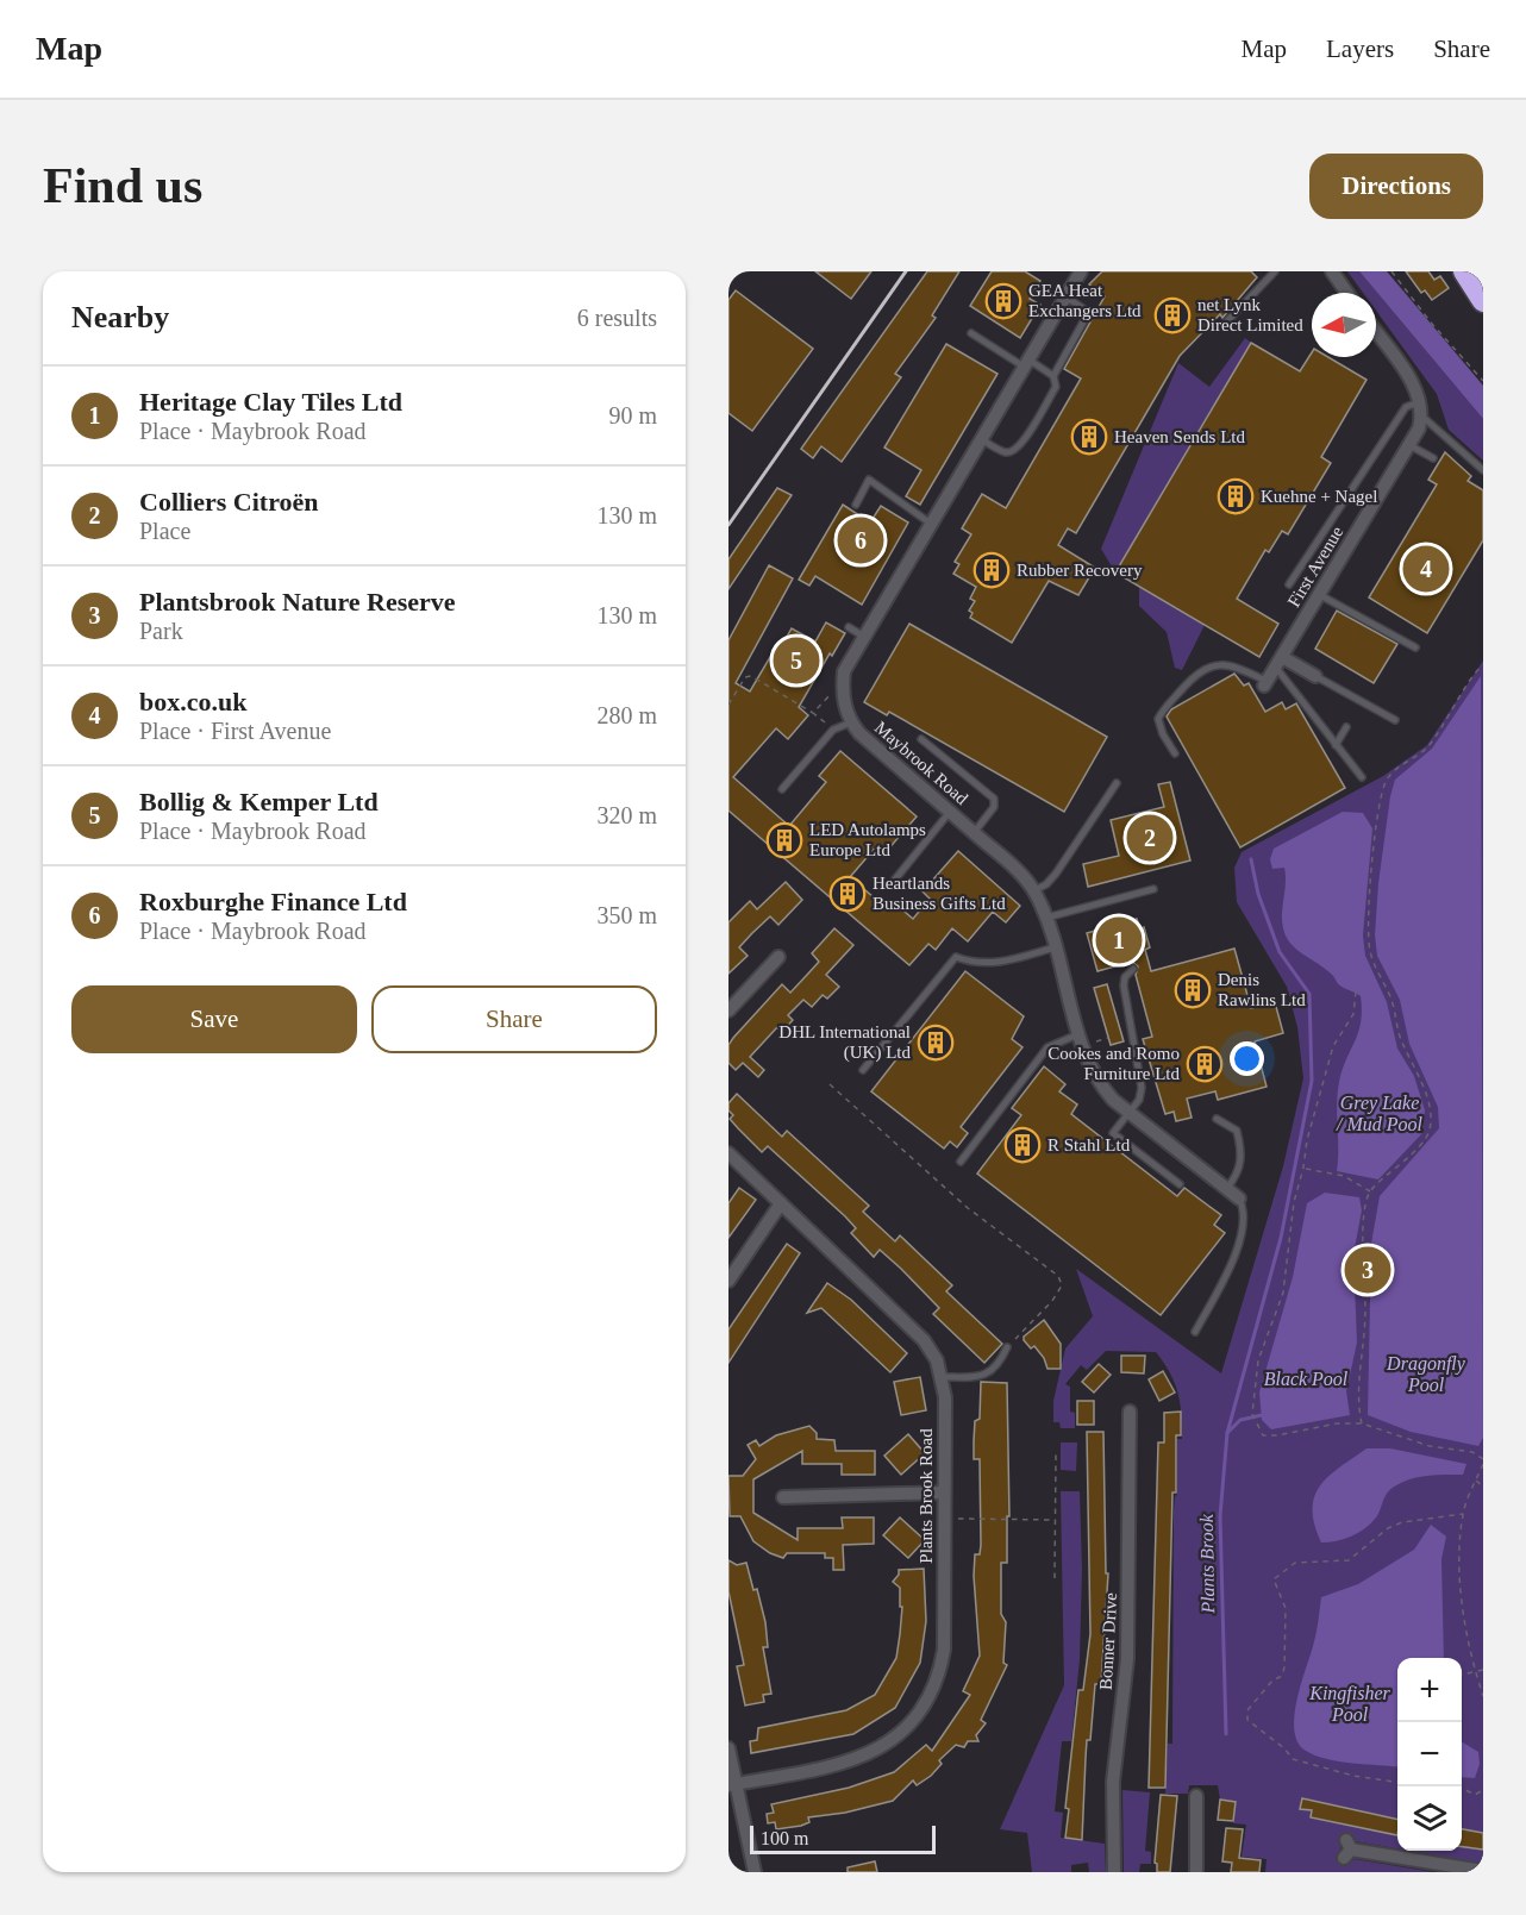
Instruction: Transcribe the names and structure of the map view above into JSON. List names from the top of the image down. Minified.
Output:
{"streets":{"street":["First Avenue","Maybrook Road","Plants Brook Road","Bonner Drive"]},"water":["Grey Lake / Mud Pool","Dragonfly Pool","Black Pool","Plants Brook","Kingfisher Pool"],"places":{"building":["GEA Heat Exchangers Ltd","net Lynk Direct Limited","Heaven Sends Ltd","Kuehne + Nagel","Rubber Recovery","LED Autolamps Europe Ltd","Heartlands Business Gifts Ltd","Denis Rawlins Ltd","DHL International (UK) Ltd","Cookes and Romo Furniture Ltd","R Stahl Ltd"]},"scale_bar":"100 m","north":"left","page":{"header":"Map","nav":["Map","Layers","Share"],"buttons":["Directions",["Save","Share"]],"title":"Find us","heading":["Nearby","6 results"],"list":[{"mark":"1","name":"Heritage Clay Tiles Ltd","note":"Place · Maybrook Road","value":"90 m"},{"mark":"2","name":"Colliers Citroën","note":"Place","value":"130 m"},{"mark":"3","name":"Plantsbrook Nature Reserve","note":"Park","value":"130 m"},{"mark":"4","name":"box.co.uk","note":"Place · First Avenue","value":"280 m"},{"mark":"5","name":"Bollig & Kemper Ltd","note":"Place · Maybrook Road","value":"320 m"},{"mark":"6","name":"Roxburghe Finance Ltd","note":"Place · Maybrook Road","value":"350 m"}],"pins":["6","4","5","2","1","3"],"map_buttons":["+","−"],"scale":"100 m"}}
